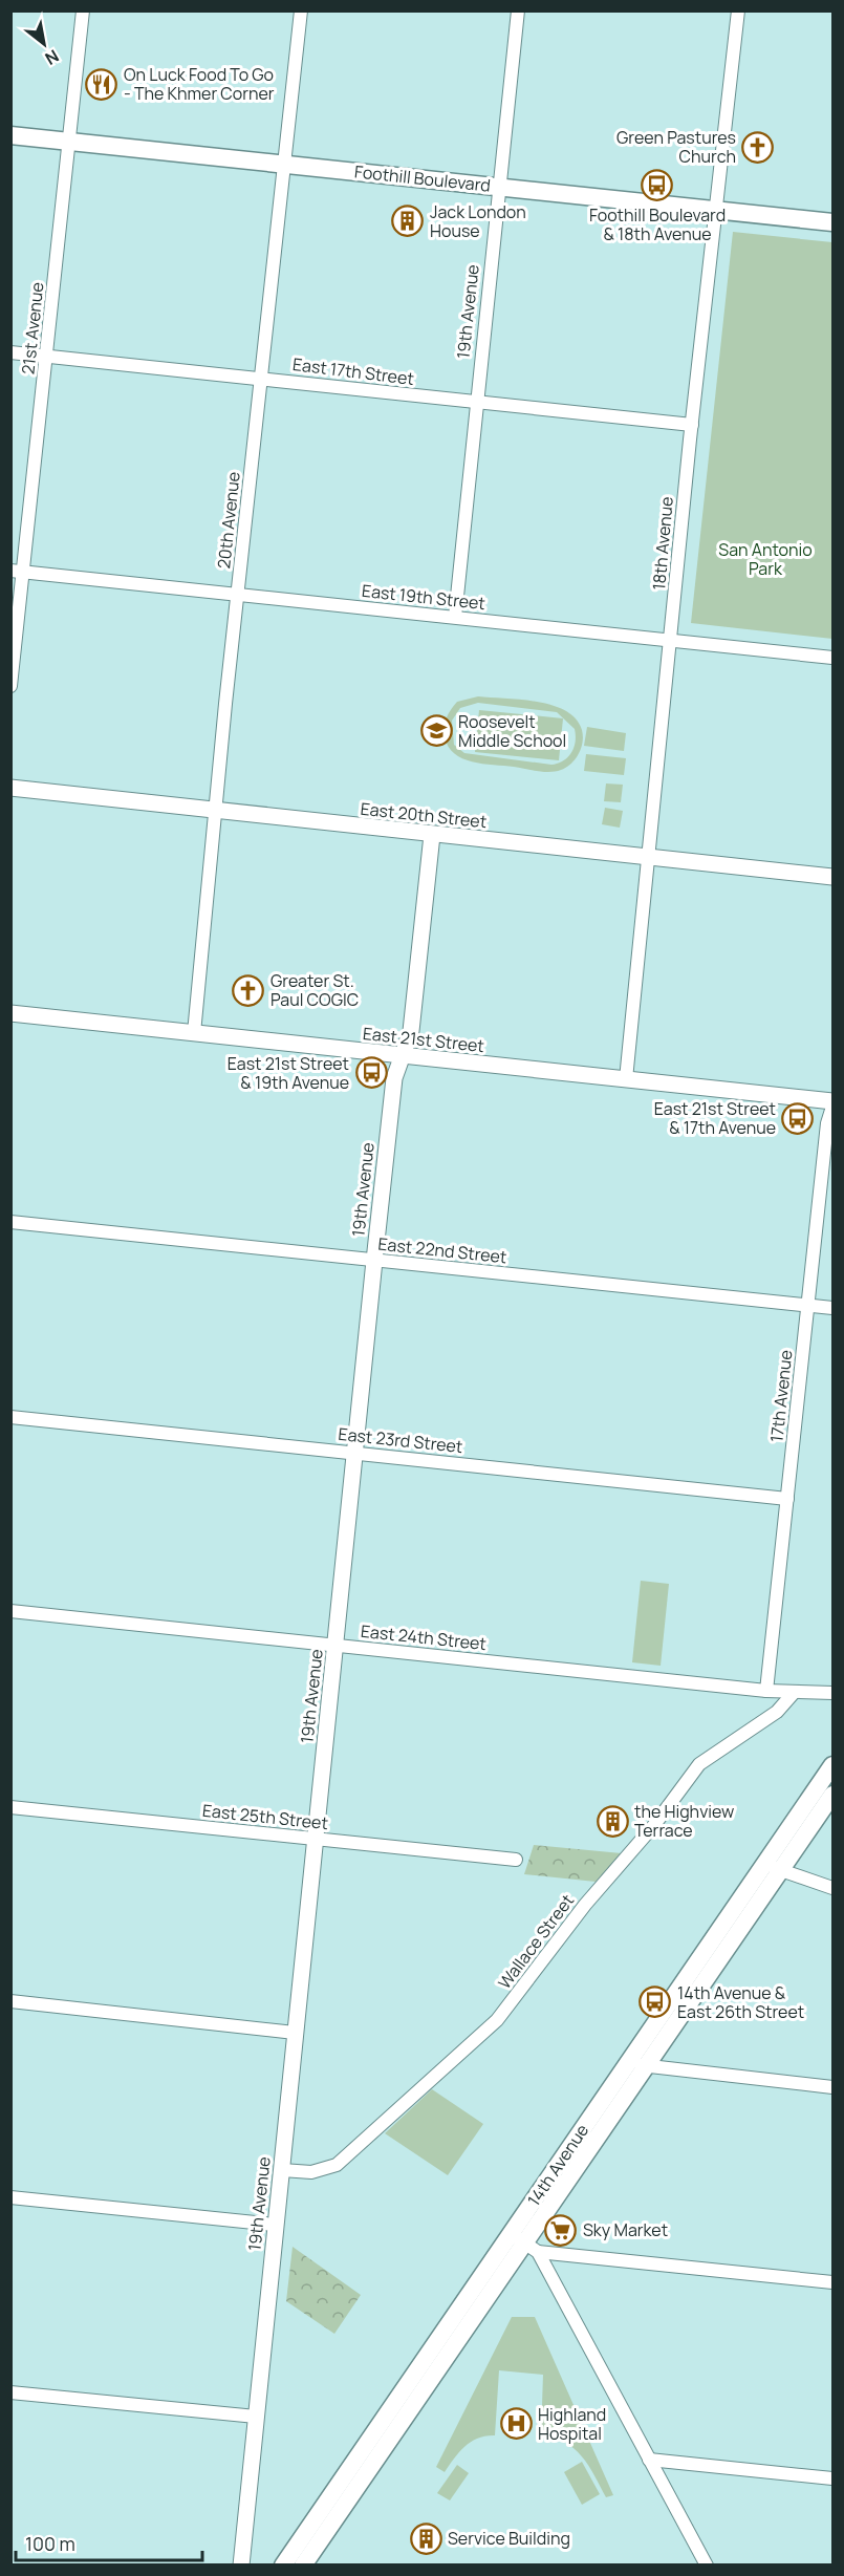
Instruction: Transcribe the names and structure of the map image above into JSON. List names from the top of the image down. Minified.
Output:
{"streets":{"main road":["Foothill Boulevard","14th Avenue"],"street":["19th Avenue","21st Avenue","East 17th Street","20th Avenue","18th Avenue","East 19th Street","East 20th Street","East 21st Street","East 22nd Street","17th Avenue","East 23rd Street","East 24th Street","East 25th Street","Wallace Street"]},"crossings":[["Foothill Boulevard","19th Avenue"],["Foothill Boulevard","21st Avenue"],["Foothill Boulevard","20th Avenue"],["Foothill Boulevard","18th Avenue"],["19th Avenue","East 17th Street"],["19th Avenue","East 19th Street"],["19th Avenue","East 20th Street"],["19th Avenue","East 21st Street"],["19th Avenue","East 22nd Street"],["19th Avenue","East 23rd Street"],["19th Avenue","East 24th Street"],["19th Avenue","East 25th Street"],["19th Avenue","Wallace Street"],["21st Avenue","East 17th Street"],["21st Avenue","East 19th Street"],["East 17th Street","20th Avenue"],["East 17th Street","18th Avenue"],["20th Avenue","East 19th Street"],["20th Avenue","East 20th Street"],["20th Avenue","East 21st Street"],["18th Avenue","East 19th Street"],["18th Avenue","East 20th Street"],["18th Avenue","East 21st Street"],["East 22nd Street","17th Avenue"],["17th Avenue","East 23rd Street"],["17th Avenue","East 24th Street"],["East 24th Street","Wallace Street"]],"parks":["San Antonio Park"],"places":{"restaurant":["On Luck Food To Go - The Khmer Corner"],"church":["Green Pastures Church","Greater St. Paul COGIC"],"bus stop":["Foothill Boulevard & 18th Avenue","East 21st Street & 19th Avenue","East 21st Street & 17th Avenue","14th Avenue & East 26th Street"],"building":["Jack London House","the Highview Terrace","Service Building"],"school or university":["Roosevelt Middle School"],"supermarket":["Sky Market"],"hospital":["Highland Hospital"]},"scale_bar":"100 m","north":"bottom right"}
